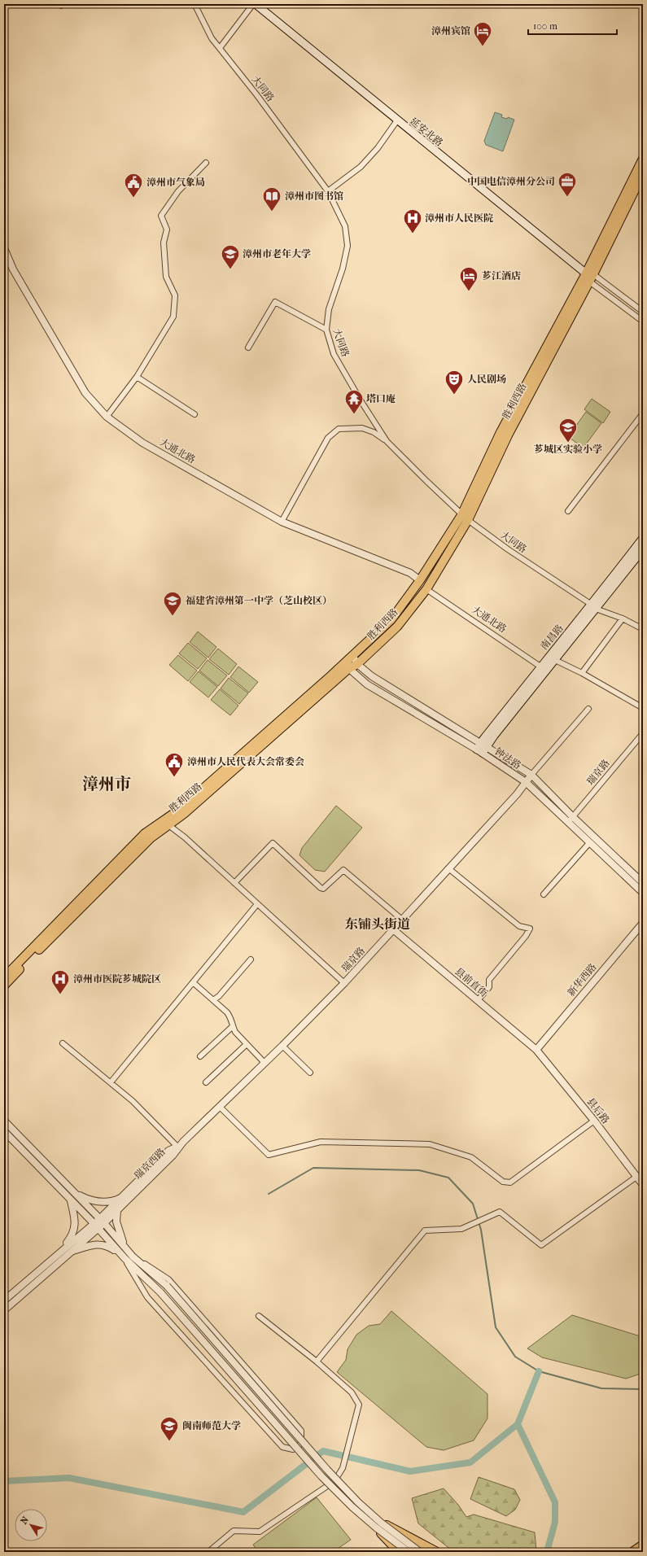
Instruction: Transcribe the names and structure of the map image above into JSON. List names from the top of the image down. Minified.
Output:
{"streets":{"main road":["延安北路","胜利西路","南昌路"],"street":["大同路","大通北路","钟法路","瑞京路","新华西路","县前直街","县后路","瑞京西路"]},"crossings":[["大同路","胜利西路"],["大同路","南昌路"],["延安北路","胜利西路"],["胜利西路","大通北路"],["胜利西路","钟法路"],["大通北路","南昌路"],["南昌路","钟法路"],["钟法路","瑞京路"],["瑞京路","县前直街"],["瑞京路","瑞京西路"],["新华西路","县前直街"],["新华西路","县后路"],["县前直街","县后路"]],"districts":["漳州市","东铺头街道"],"places":{"hotel":["漳州宾馆","芗江酒店"],"office":["中国电信漳州分公司"],"public building":["漳州市气象局","漳州市人民代表大会常委会"],"library":["漳州市图书馆"],"hospital":["漳州市人民医院","漳州市医院芗城院区"],"school or university":["漳州市老年大学","芗城区实验小学","福建省漳州第一中学（芝山校区）","闽南师范大学"],"theatre":["人民剧场"],"temple":["塔口庵"]},"scale_bar":"100 m","north":"top left"}
